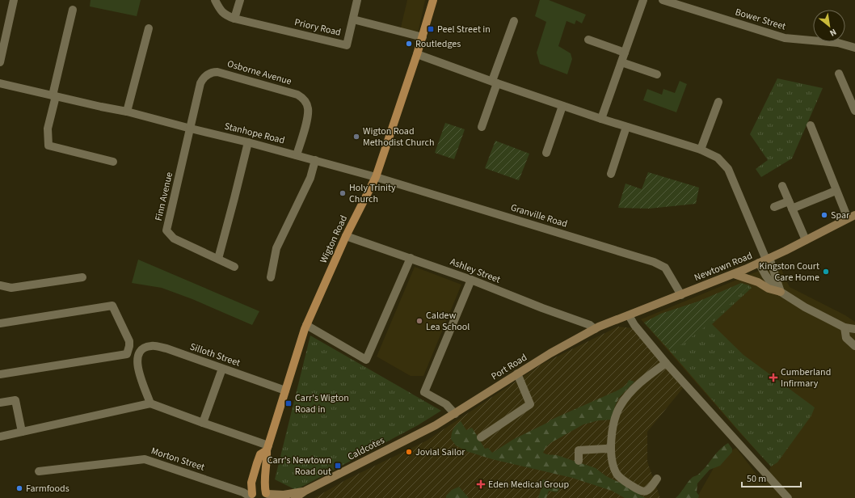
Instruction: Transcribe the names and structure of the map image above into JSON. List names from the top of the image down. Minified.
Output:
{"streets":{"main road":["Wigton Road","Newtown Road","Port Road","Caldcotes"],"street":["Bower Street","Priory Road","Osborne Avenue","Stanhope Road","Finn Avenue","Granville Road","Ashley Street","Silloth Street","Morton Street"]},"crossings":[["Priory Road","Wigton Road"],["Osborne Avenue","Stanhope Road"],["Osborne Avenue","Finn Avenue"],["Stanhope Road","Finn Avenue"],["Stanhope Road","Granville Road"],["Stanhope Road","Wigton Road"],["Granville Road","Wigton Road"],["Granville Road","Newtown Road"],["Wigton Road","Ashley Street"],["Wigton Road","Silloth Street"],["Wigton Road","Caldcotes"],["Wigton Road","Morton Street"],["Newtown Road","Ashley Street"],["Newtown Road","Port Road"],["Ashley Street","Port Road"],["Port Road","Caldcotes"]],"places":{"transit":["Peel Street in","Carr's Wigton Road in","Carr's Newtown Road out"],"other":["Routledges","Wigton Road Methodist Church","Holy Trinity Church","Spar","Kingston Court Care Home","Caldew Lea School","Jovial Sailor","Farmfoods"],"health":["Cumberland Infirmary","Eden Medical Group"]},"scale_bar":"50 m","north":"bottom right"}
